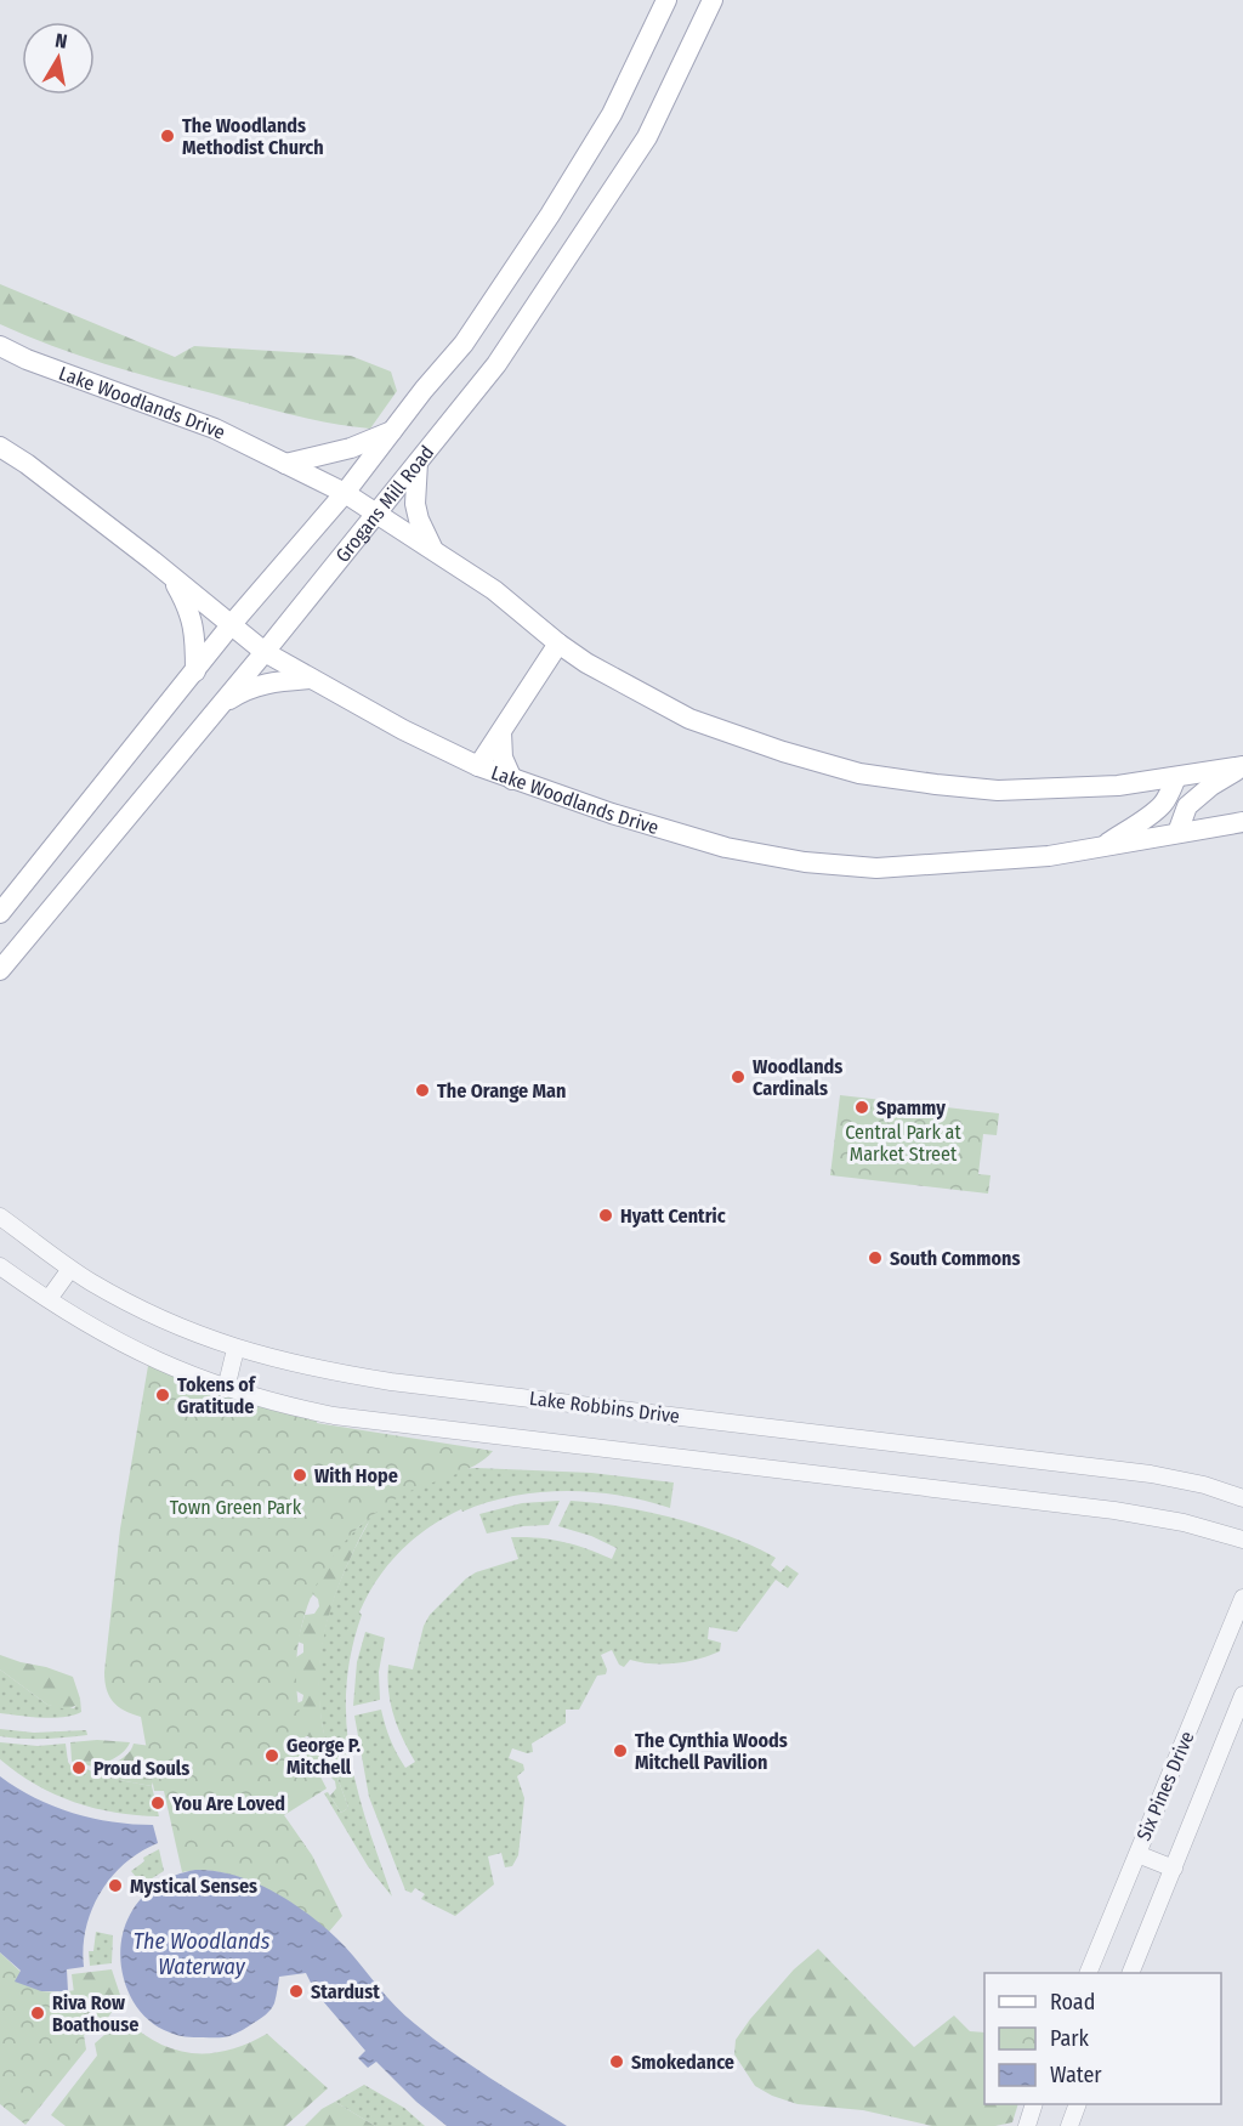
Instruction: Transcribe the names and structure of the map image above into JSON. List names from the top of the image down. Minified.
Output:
{"streets":{"main road":["Lake Woodlands Drive","Grogans Mill Road"],"street":["Lake Robbins Drive","Six Pines Drive"]},"crossings":[["Lake Woodlands Drive","Grogans Mill Road"]],"water":["The Woodlands Waterway"],"parks":["Central Park at Market Street","Town Green Park"],"places":["The Woodlands Methodist Church","Woodlands Cardinals","The Orange Man","Spammy","Hyatt Centric","South Commons","Tokens of Gratitude","With Hope","The Cynthia Woods Mitchell Pavilion","George P. Mitchell","Proud Souls","You Are Loved","Mystical Senses","Stardust","Riva Row Boathouse","Smokedance"],"legend":["Road","Park","Water"],"north":"top"}
